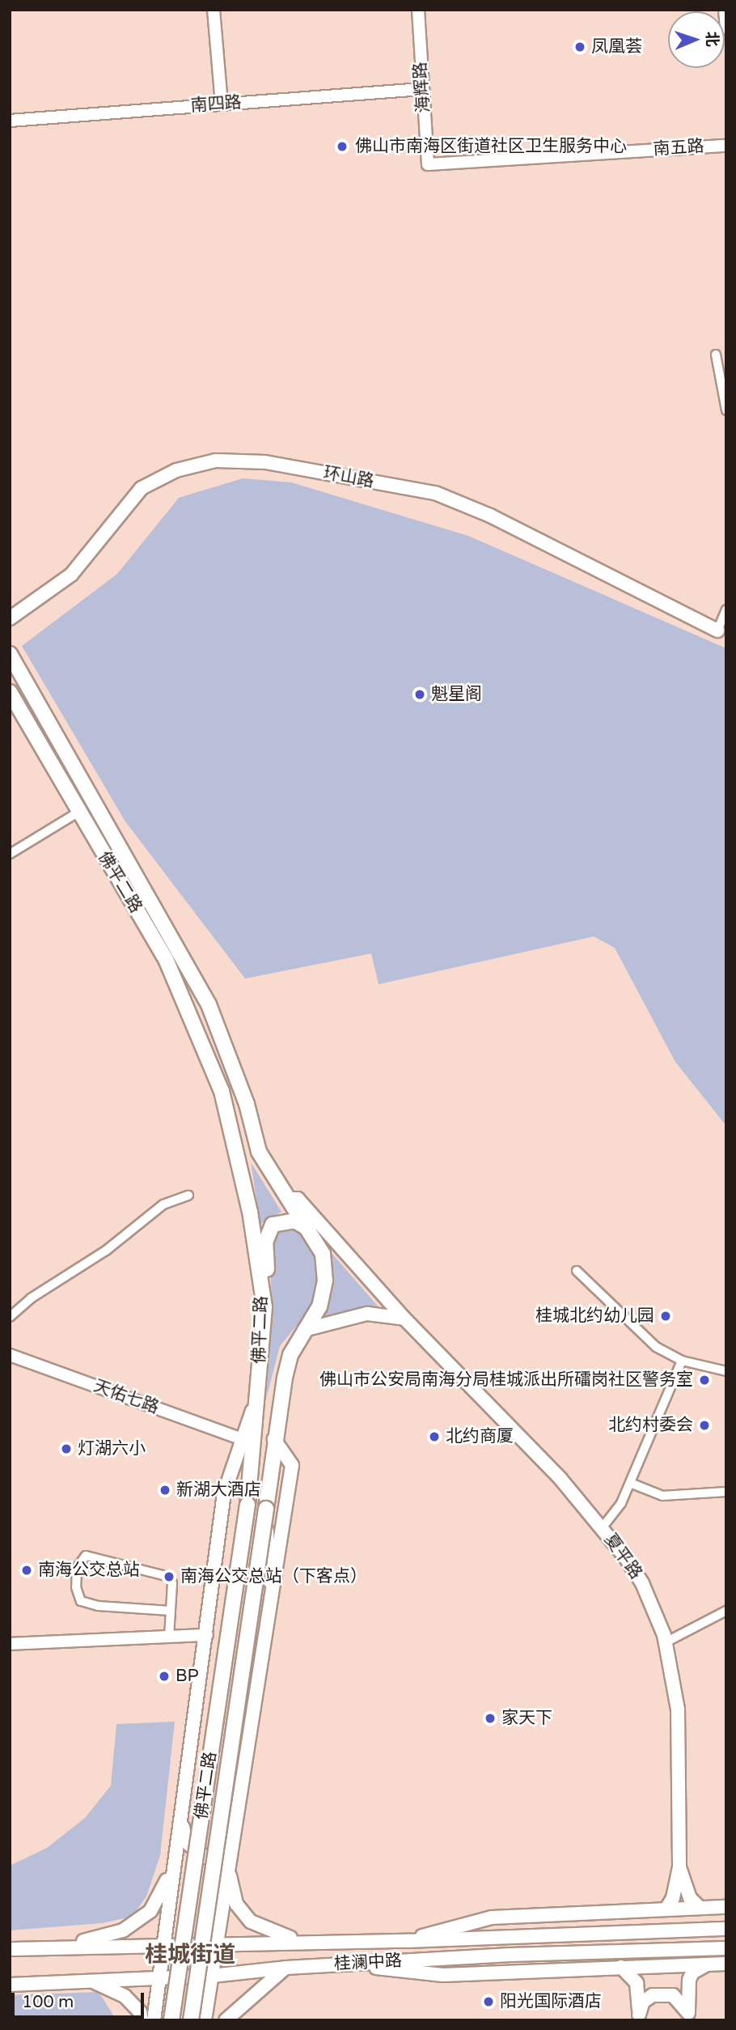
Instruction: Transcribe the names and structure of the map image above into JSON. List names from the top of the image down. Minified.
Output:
{"streets":{"main road":["环山路","佛平二路","夏平路","桂澜中路"],"street":["海辉路","南四路","南五路","天佑七路"]},"crossings":[["海辉路","南四路"],["海辉路","南五路"],["佛平二路","夏平路"]],"districts":["桂城街道"],"places":["凤凰荟","佛山市南海区街道社区卫生服务中心","魁星阁","桂城北约幼儿园","佛山市公安局南海分局桂城派出所礌岗社区警务室","北约村委会","北约商厦","灯湖六小","新湖大酒店","南海公交总站","南海公交总站（下客点）","BP","家天下","阳光国际酒店"],"scale_bar":"100 m","north":"right"}
